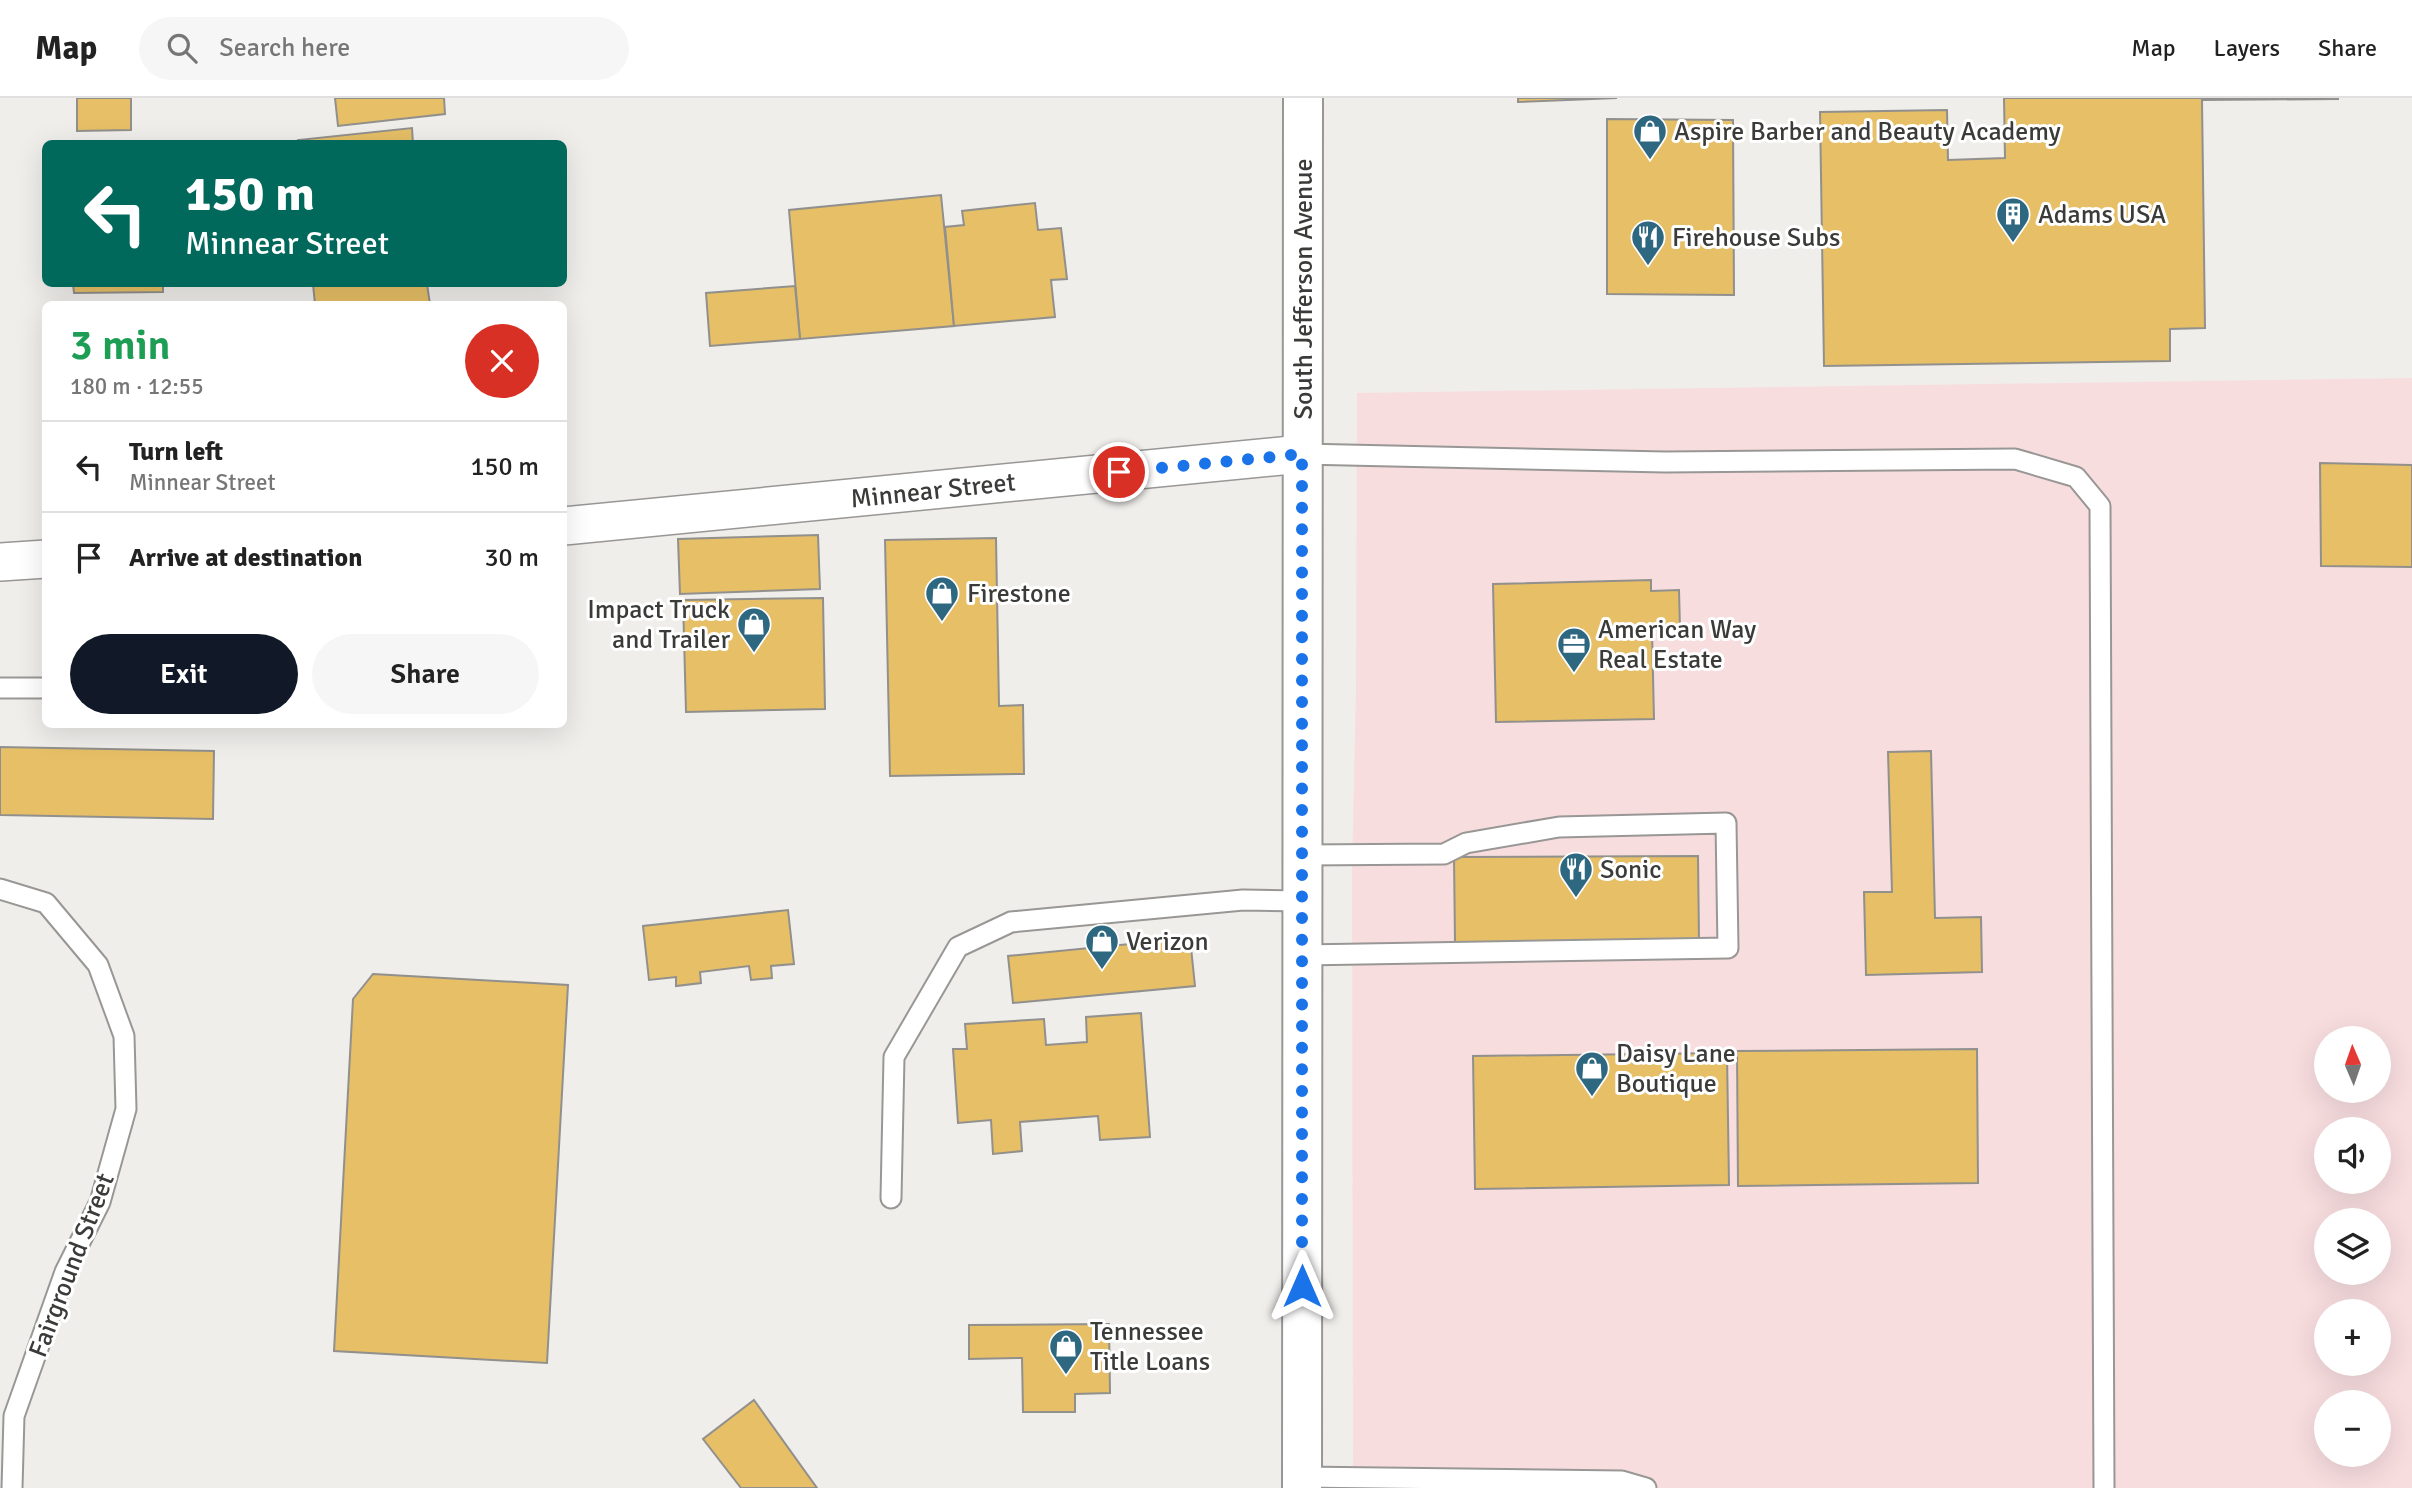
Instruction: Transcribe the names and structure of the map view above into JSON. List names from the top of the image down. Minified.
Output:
{"streets":{"main road":["South Jefferson Avenue"],"street":["Minnear Street"],"lane":["Fairground Street"]},"crossings":[["South Jefferson Avenue","Minnear Street"]],"places":{"shop":["Aspire Barber and Beauty Academy","Firestone","Impact Truck and Trailer","Verizon","Daisy Lane Boutique","Tennessee Title Loans"],"building":["Adams USA"],"restaurant":["Firehouse Subs","Sonic"],"office":["American Way Real Estate"]},"north":"top","page":{"header":"Map","search":"Search here","nav":["Map","Layers","Share"],"turn":["150 m","Minnear Street"],"heading":["3 min","180 m · 12:55"],"list":[{"name":"Turn left","note":"Minnear Street","value":"150 m"},{"name":"Arrive at destination","value":"30 m"}],"buttons":["Exit","Share"],"map_buttons":["+","−"]}}
